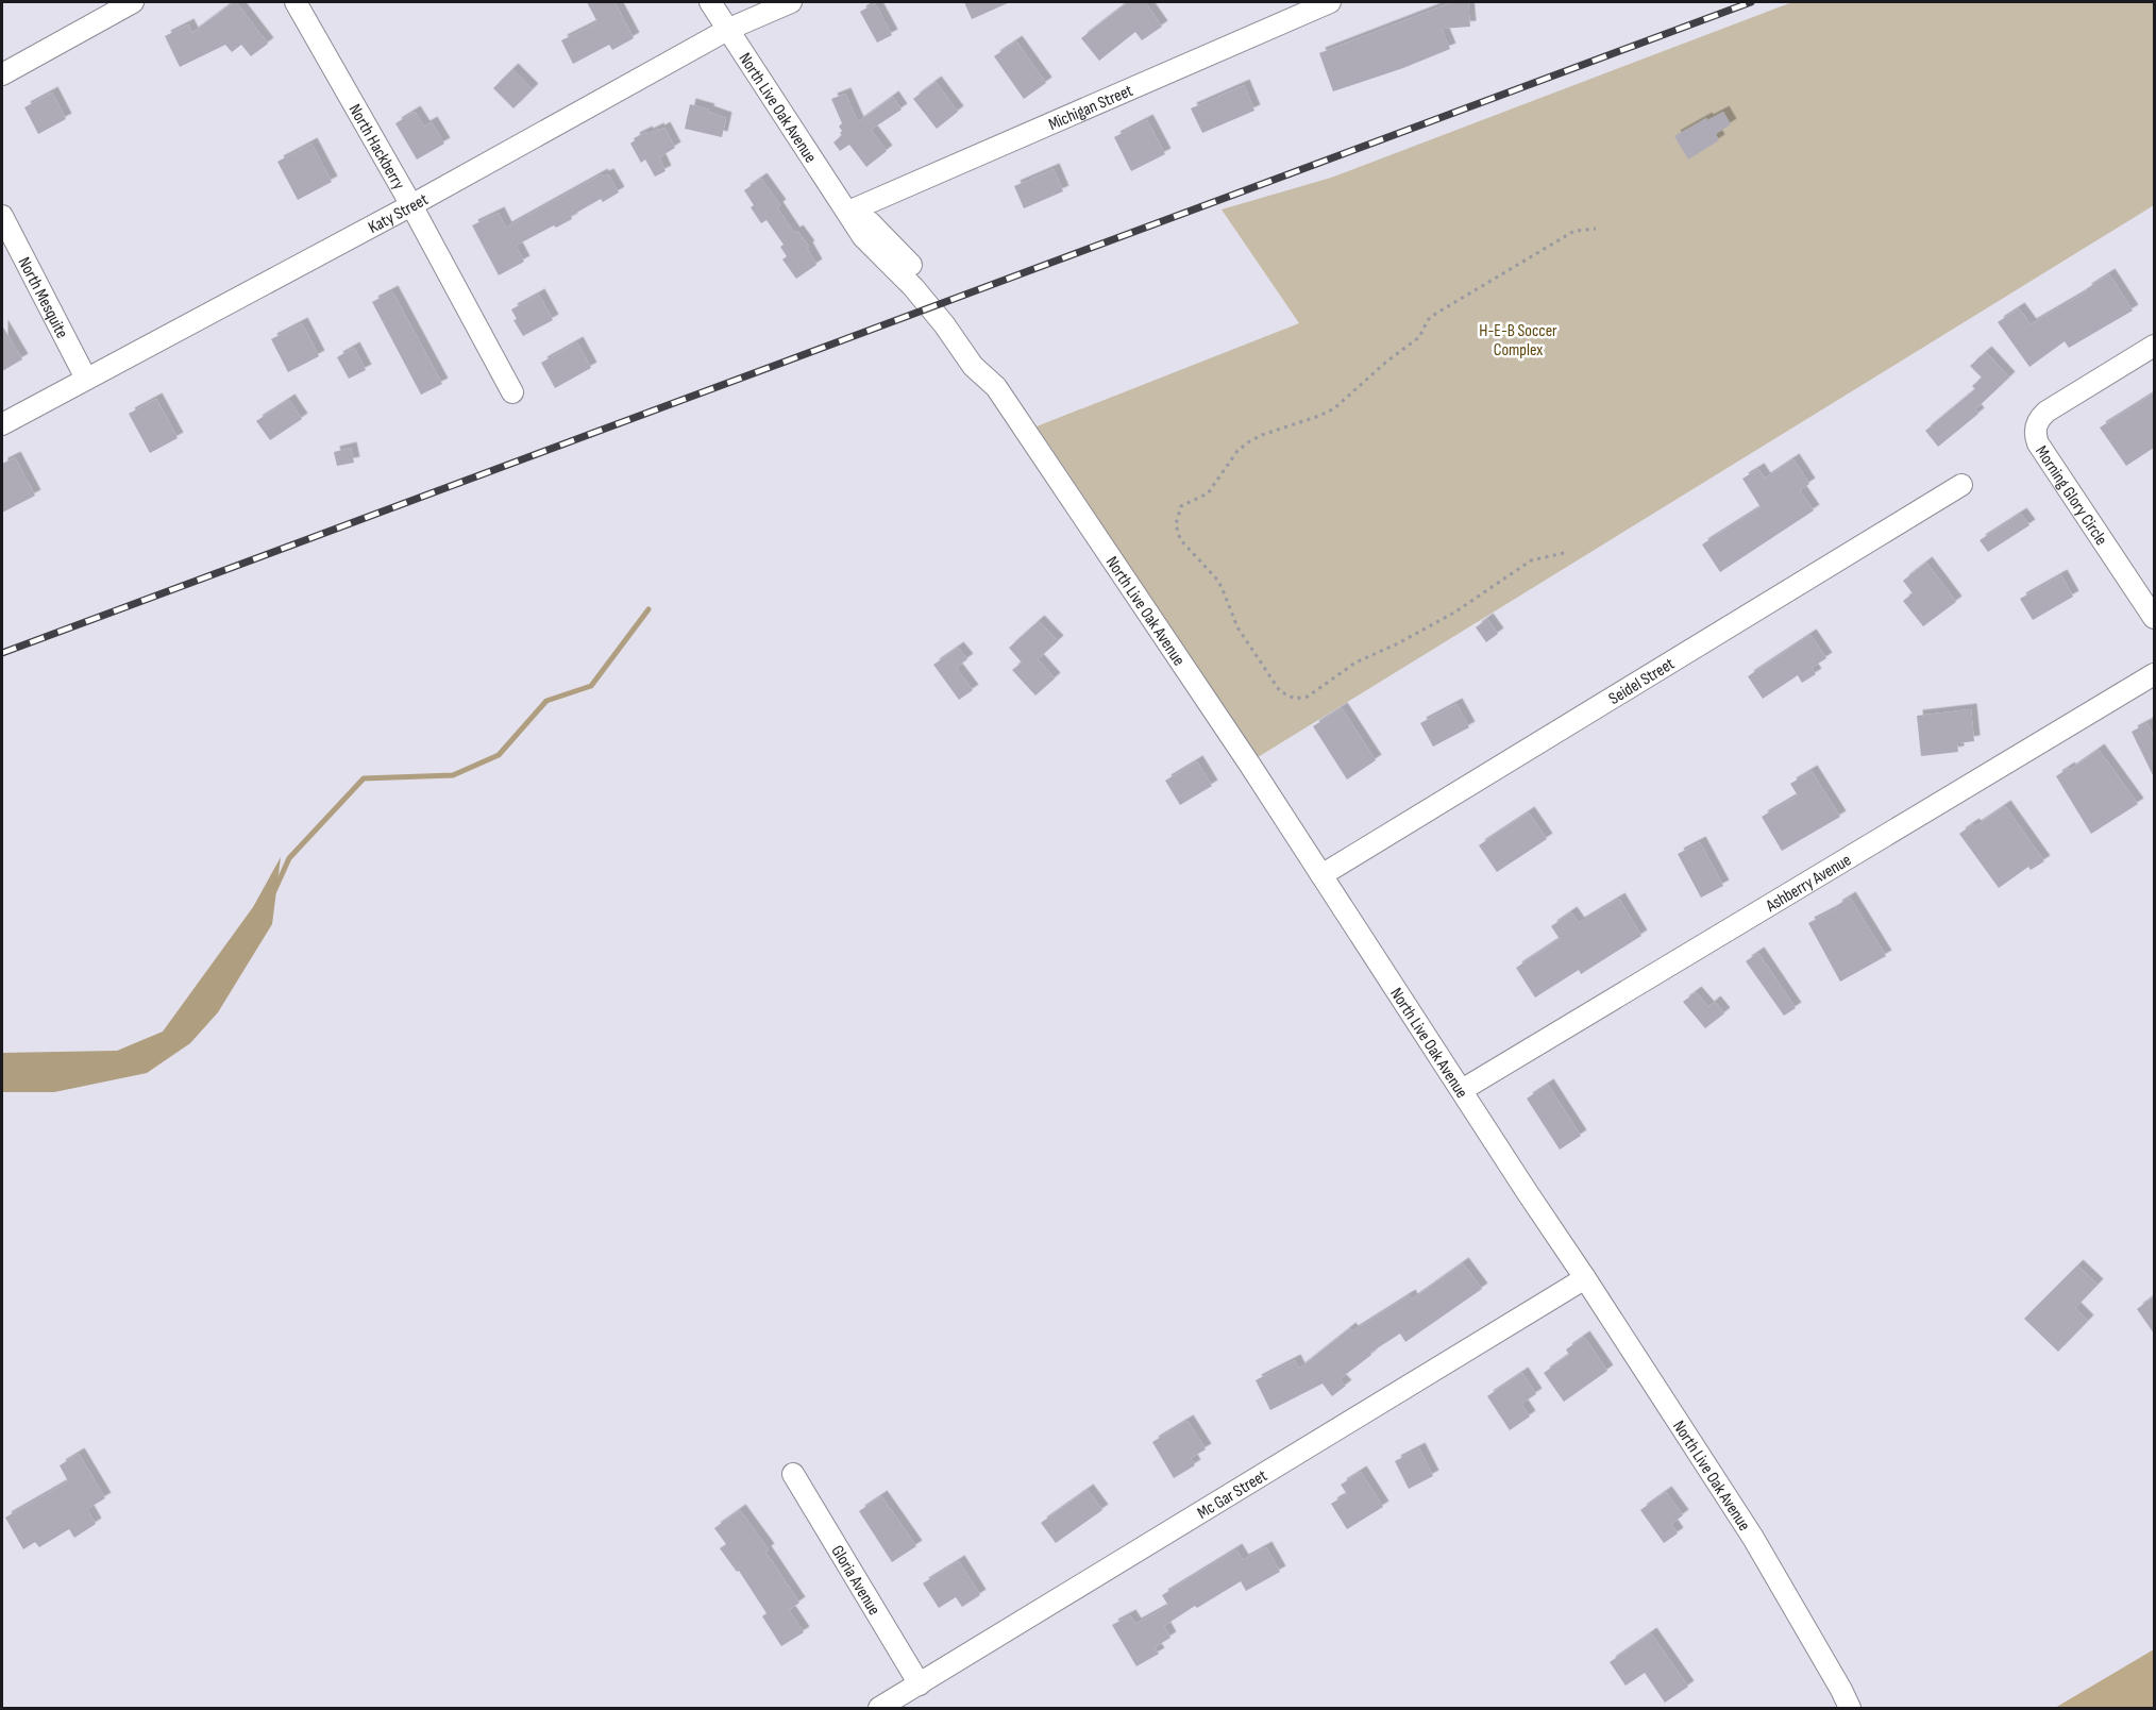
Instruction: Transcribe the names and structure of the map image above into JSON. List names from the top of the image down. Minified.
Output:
{"streets":{"street":["North Live Oak Avenue","Michigan Street","North Hackberry","Katy Street","North Mesquite","Morning Glory Circle","Seidel Street","Ashberry Avenue","Mc Gar Street","Gloria Avenue"]},"crossings":[["North Live Oak Avenue","Michigan Street"],["North Live Oak Avenue","Katy Street"],["North Live Oak Avenue","Seidel Street"],["North Live Oak Avenue","Ashberry Avenue"],["North Live Oak Avenue","Mc Gar Street"],["North Hackberry","Katy Street"],["Katy Street","North Mesquite"],["Mc Gar Street","Gloria Avenue"]],"parks":["H-E-B Soccer Complex"]}
